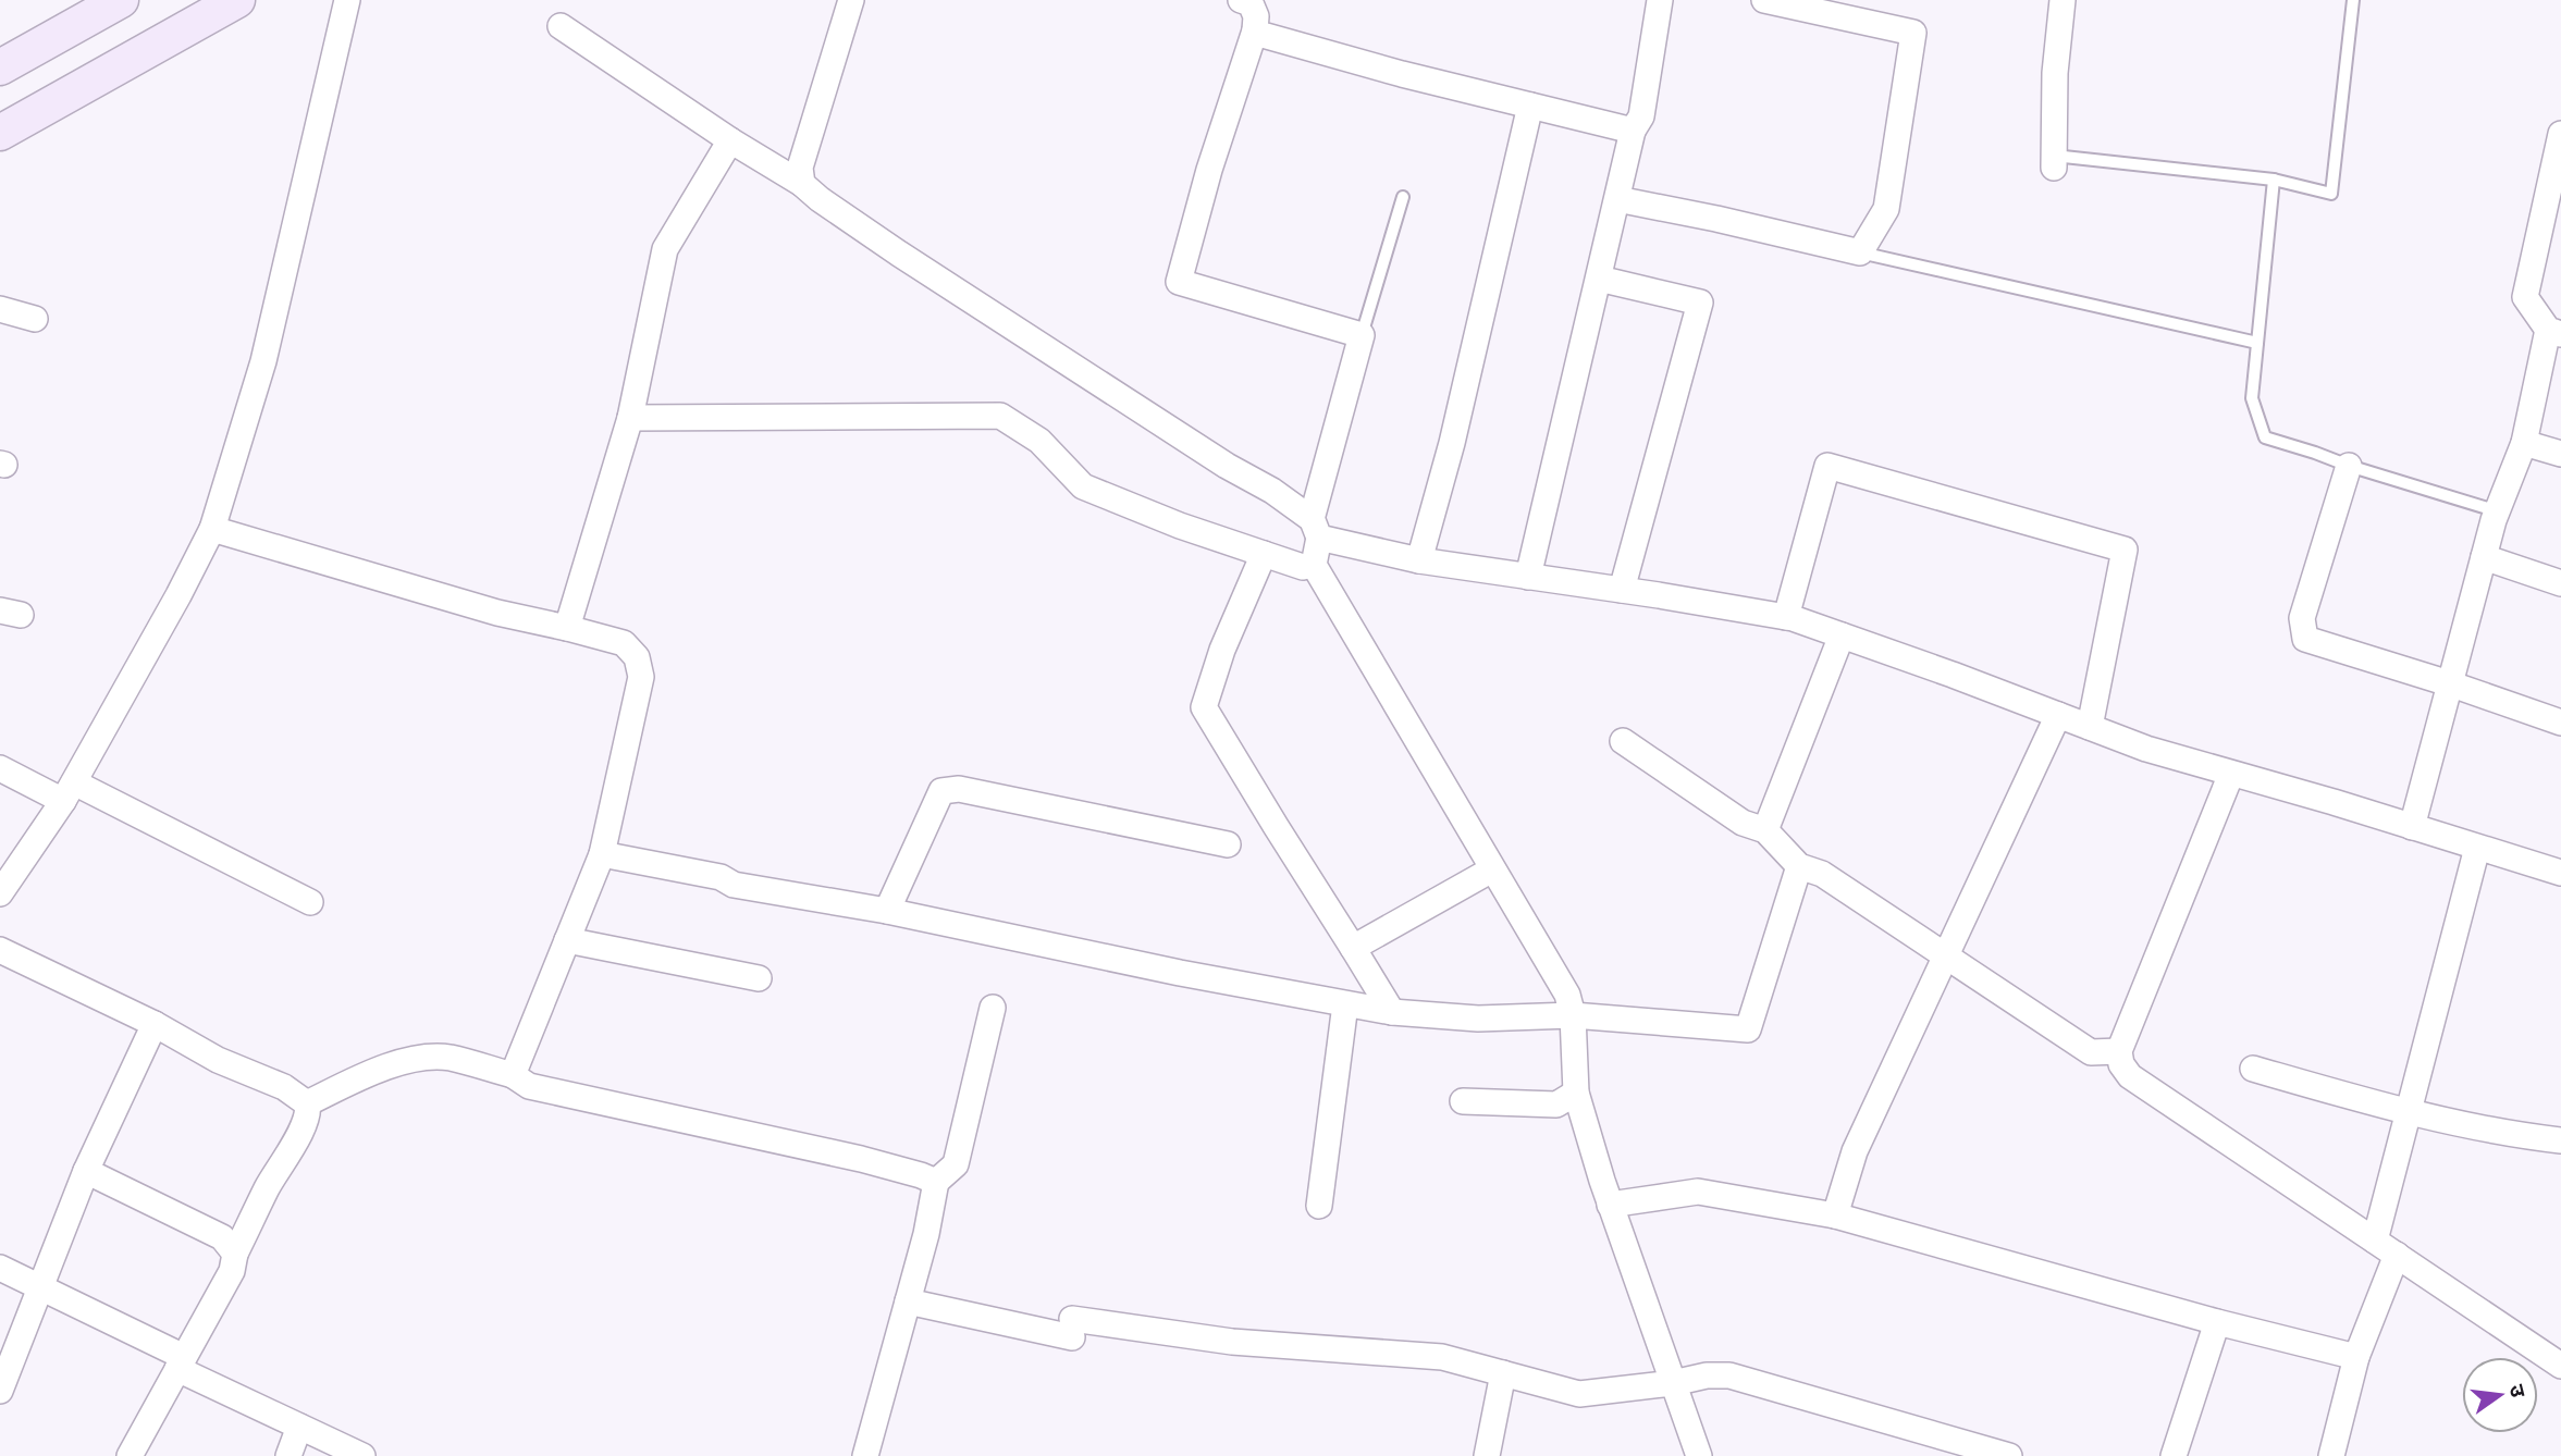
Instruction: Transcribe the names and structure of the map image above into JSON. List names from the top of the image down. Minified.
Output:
{"north":"right"}
